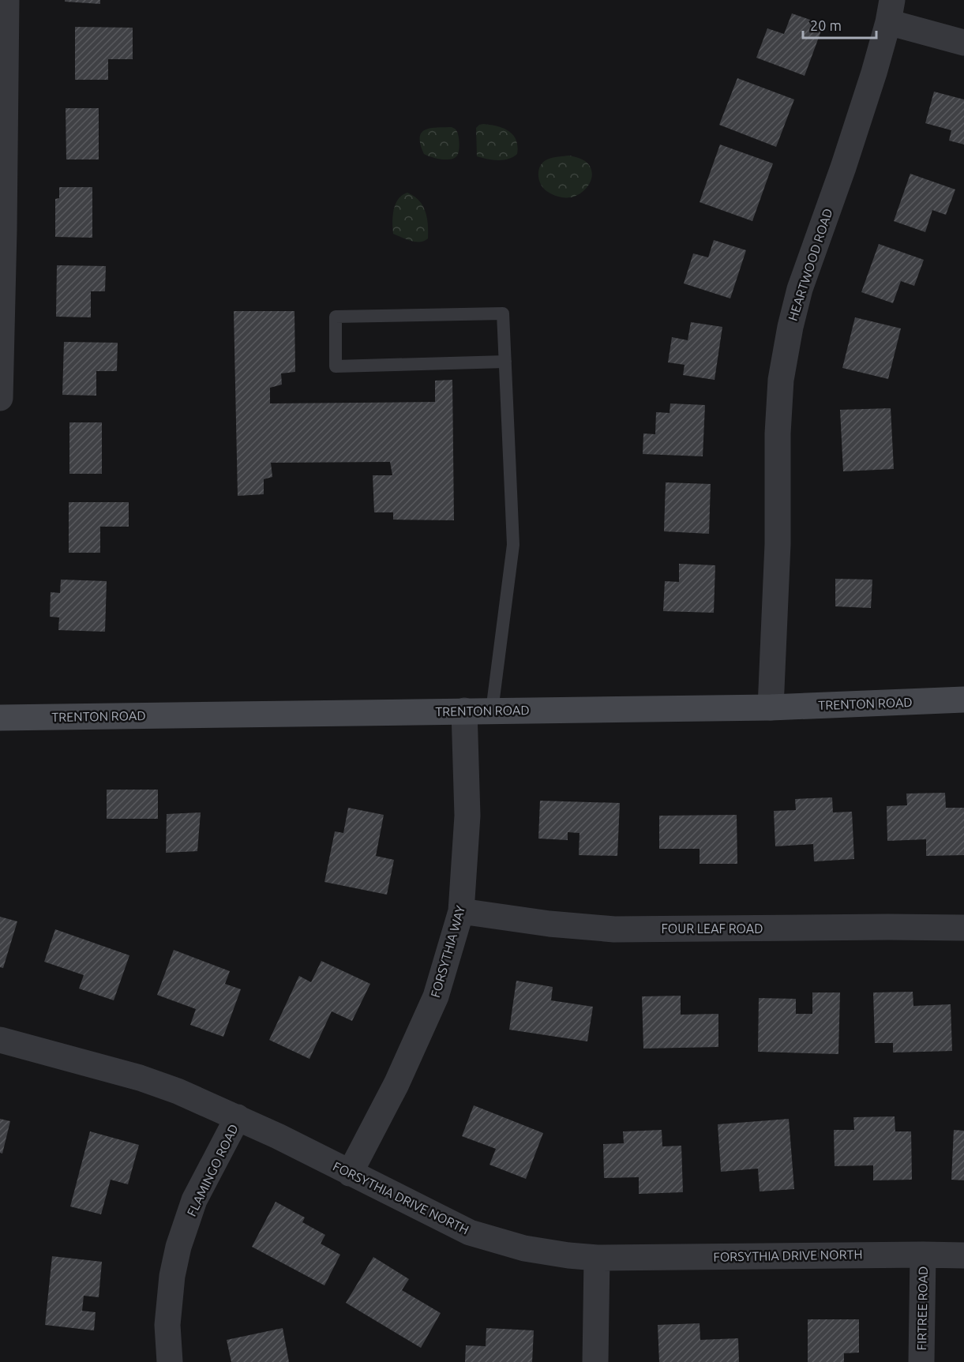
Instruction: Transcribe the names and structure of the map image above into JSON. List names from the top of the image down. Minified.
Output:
{"streets":{"main road":["TRENTON ROAD"],"street":["HEARTWOOD ROAD","FOUR LEAF ROAD","FORSYTHIA WAY","FLAMINGO ROAD","FORSYTHIA DRIVE NORTH","FIRTREE ROAD"]},"crossings":[["HEARTWOOD ROAD","TRENTON ROAD"],["TRENTON ROAD","FORSYTHIA WAY"],["FOUR LEAF ROAD","FORSYTHIA WAY"],["FORSYTHIA WAY","FORSYTHIA DRIVE NORTH"],["FLAMINGO ROAD","FORSYTHIA DRIVE NORTH"],["FORSYTHIA DRIVE NORTH","FIRTREE ROAD"]],"scale_bar":"20 m"}
